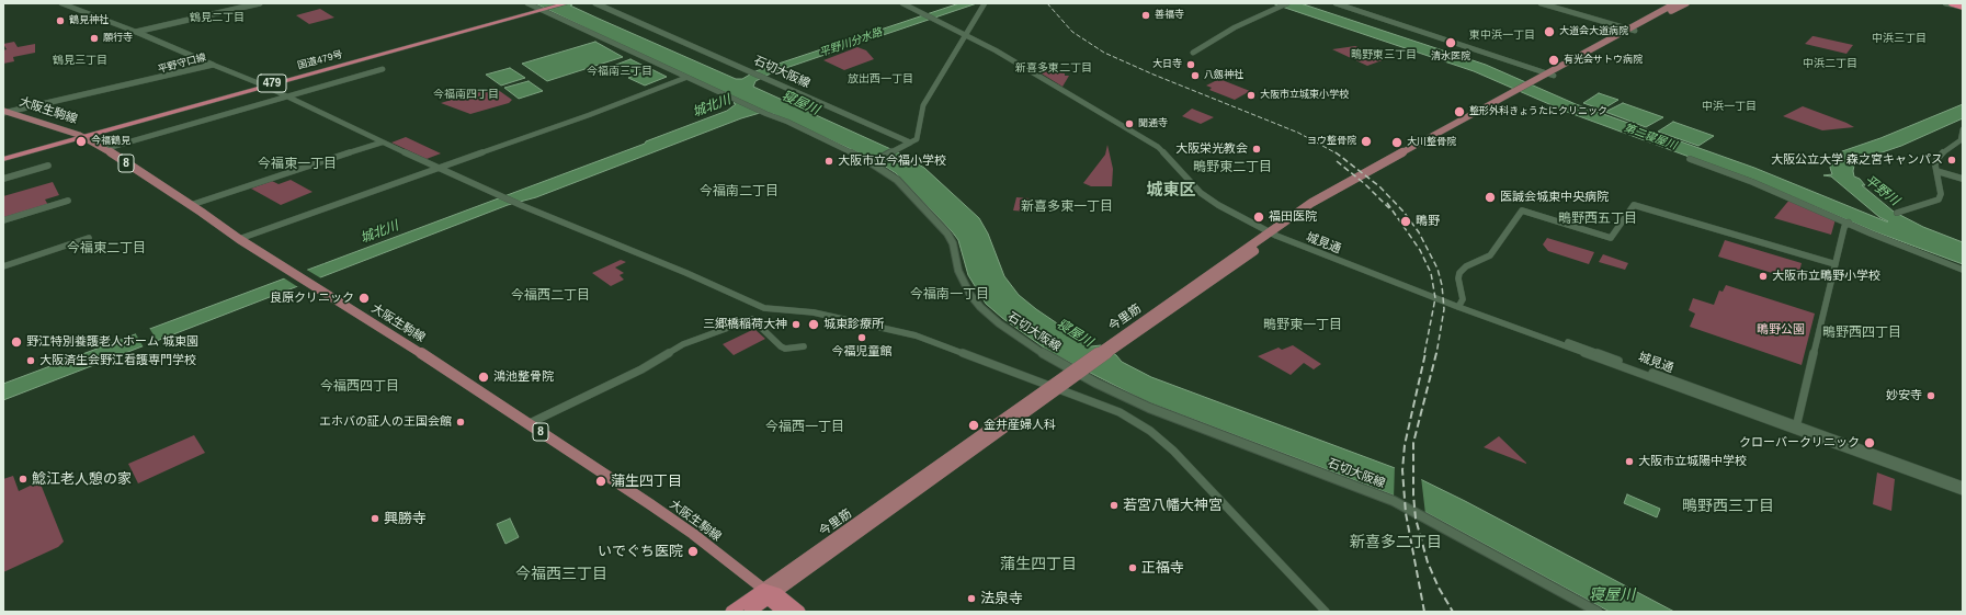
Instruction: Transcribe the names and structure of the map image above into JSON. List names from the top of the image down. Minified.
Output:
{"streets":{"highway":["国道479号","479"],"main road":["平野守口線","石切大阪線","大阪生駒線","8","今里筋"],"street":["城見通"]},"crossings":[["国道479号","大阪生駒線"],["平野守口線","大阪生駒線"],["石切大阪線","今里筋"],["大阪生駒線","今里筋"],["城見通","今里筋"]],"districts":["鶴見二丁目","東中浜一丁目","中浜三丁目","鴫野東三丁目","鶴見三丁目","中浜二丁目","新喜多東二丁目","今福南三丁目","放出西一丁目","今福南四丁目","中浜一丁目","今福東一丁目","鴫野東二丁目","城東区","今福南二丁目","新喜多東一丁目","鴫野西五丁目","今福東二丁目","今福南一丁目","今福西二丁目","鴫野東一丁目","鴫野西四丁目","今福西四丁目","今福西一丁目","鴫野西三丁目","新喜多二丁目","蒲生四丁目","今福西三丁目"],"water":["平野川分水路","寝屋川","城北川","第二寝屋川","平野川"],"parks":["鴫野公園"],"places":["善福寺","鶴見神社","大道会大道病院","願行寺","清水医院","有光会サトウ病院","大日寺","八劔神社","大阪市立城東小学校","整形外科きょうたにクリニック","聞通寺","今福鶴見","ヨウ整骨院","大川整骨院","大阪栄光教会","大阪公立大学 森之宮キャンパス","大阪市立今福小学校","医誠会城東中央病院","福田医院","鴫野","大阪市立鴫野小学校","良原クリニック","三郷橋稲荷大神","城東診療所","今福児童館","野江特別養護老人ホーム 城東園","大阪済生会野江看護専門学校","鴻池整骨院","妙安寺","エホバの証人の王国会館","金井産婦人科","クローバークリニック","大阪市立城陽中学校","鯰江老人憩の家","蒲生四丁目","若宮八幡大神宮","興勝寺","いでぐち医院","正福寺","法泉寺"]}
